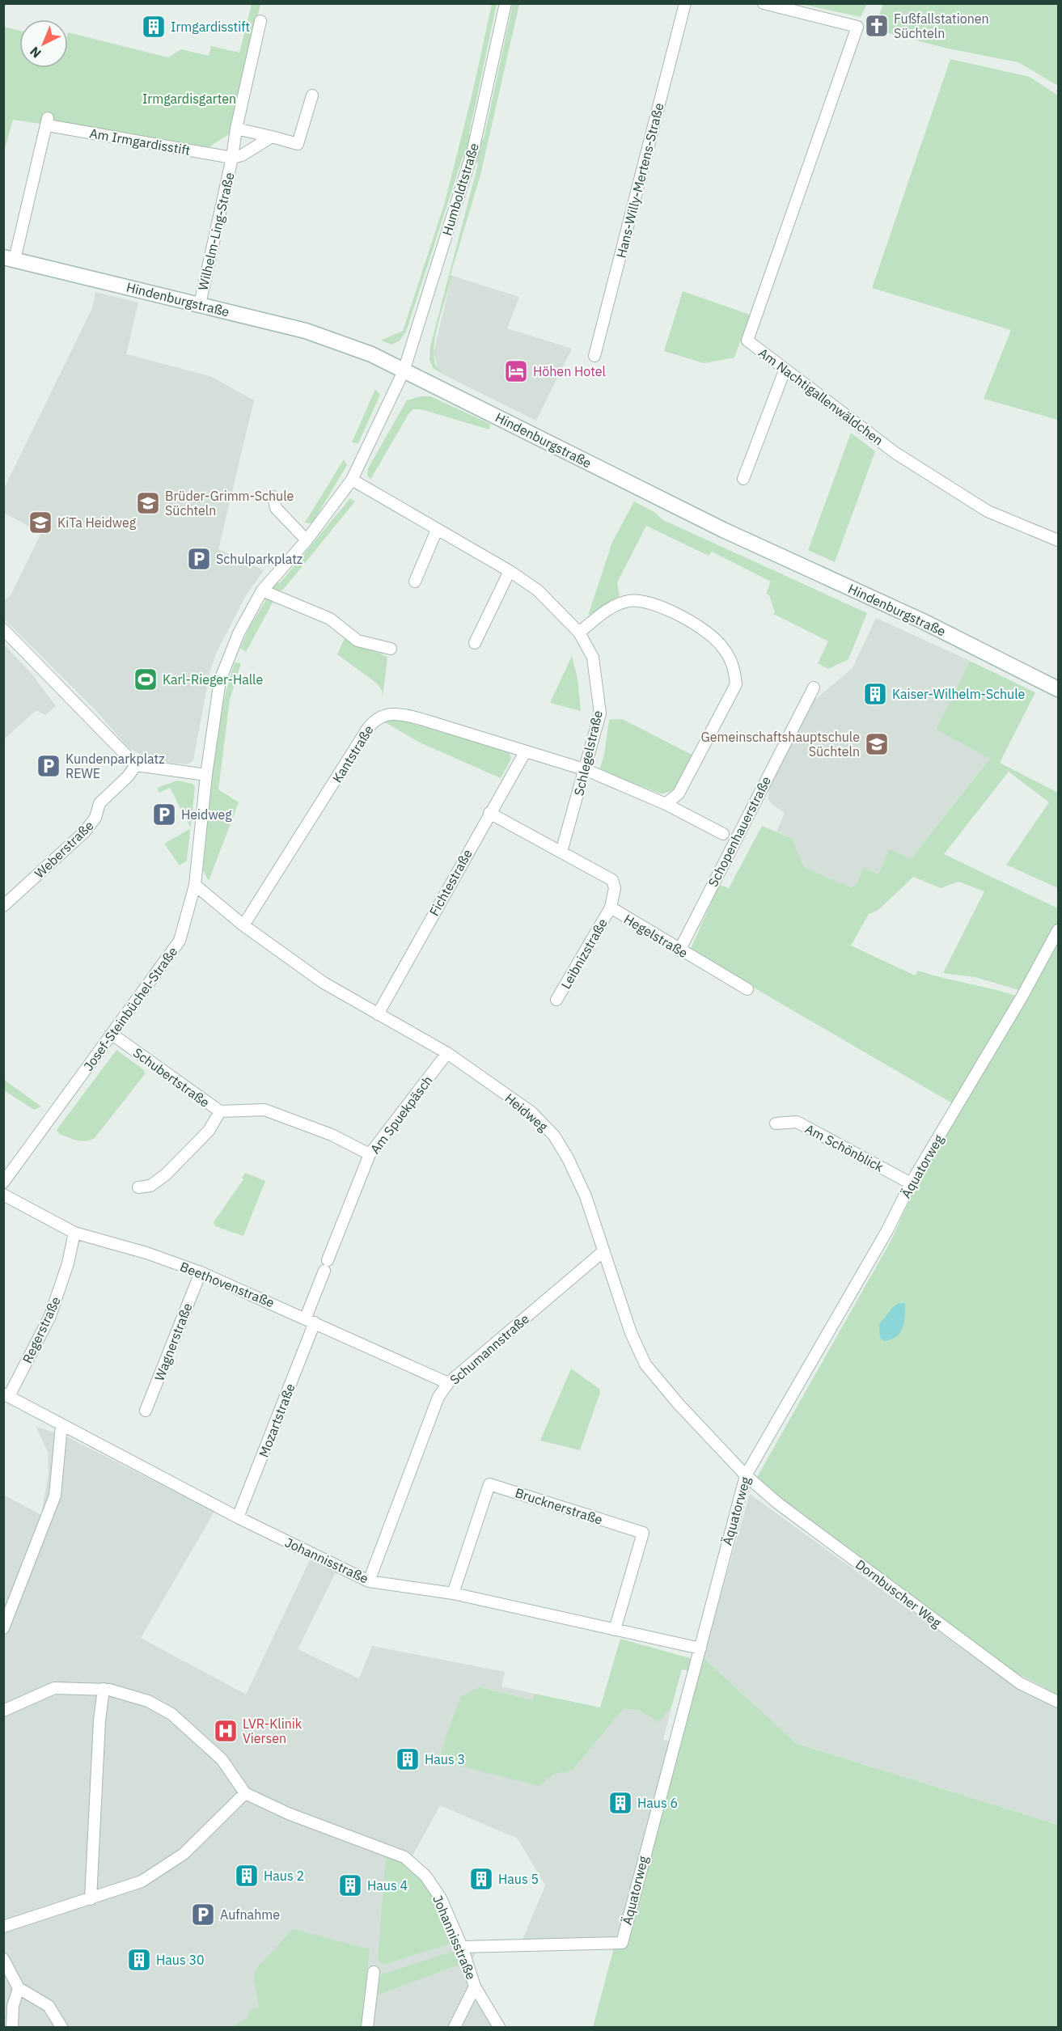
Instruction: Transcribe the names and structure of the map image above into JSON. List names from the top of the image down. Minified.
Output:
{"streets":{"main road":["Hindenburgstraße"],"street":["Am Irmgardisstift","Hans-Willy-Mertens-Straße","Humboldtstraße","Wilhelm-Ling-Straße","Am Nachtigallenwäldchen","Schlegelstraße","Kantstraße","Schopenhauerstraße","Weberstraße","Fichtestraße","Hegelstraße","Leibnizstraße","Josef-Steinbüchel-Straße","Schubertstraße","Heidweg","Am Spuekpäsch","Am Schönblick","Äquatorweg","Beethovenstraße","Regerstraße","Wagnerstraße","Schumannstraße","Mozartstraße","Brucknerstraße","Johannisstraße","Dornbuscher Weg"]},"crossings":[["Am Irmgardisstift","Wilhelm-Ling-Straße"],["Am Irmgardisstift","Hindenburgstraße"],["Humboldtstraße","Hindenburgstraße"],["Humboldtstraße","Josef-Steinbüchel-Straße"],["Wilhelm-Ling-Straße","Hindenburgstraße"],["Hindenburgstraße","Josef-Steinbüchel-Straße"],["Schlegelstraße","Kantstraße"],["Schlegelstraße","Hegelstraße"],["Schlegelstraße","Josef-Steinbüchel-Straße"],["Kantstraße","Fichtestraße"],["Kantstraße","Heidweg"],["Schopenhauerstraße","Hegelstraße"],["Fichtestraße","Hegelstraße"],["Fichtestraße","Heidweg"],["Hegelstraße","Leibnizstraße"],["Josef-Steinbüchel-Straße","Schubertstraße"],["Josef-Steinbüchel-Straße","Heidweg"],["Schubertstraße","Am Spuekpäsch"],["Heidweg","Am Spuekpäsch"],["Heidweg","Äquatorweg"],["Heidweg","Schumannstraße"],["Heidweg","Dornbuscher Weg"],["Am Spuekpäsch","Beethovenstraße"],["Am Spuekpäsch","Mozartstraße"],["Am Schönblick","Äquatorweg"],["Äquatorweg","Johannisstraße"],["Äquatorweg","Dornbuscher Weg"],["Beethovenstraße","Regerstraße"],["Beethovenstraße","Wagnerstraße"],["Beethovenstraße","Schumannstraße"],["Beethovenstraße","Mozartstraße"],["Regerstraße","Johannisstraße"],["Schumannstraße","Johannisstraße"],["Mozartstraße","Johannisstraße"],["Brucknerstraße","Johannisstraße"]],"parks":["Irmgardisgarten"],"places":{"church":["Fußfallstationen Süchteln"],"building":["Irmgardisstift","Kaiser-Wilhelm-Schule","Haus 3","Haus 6","Haus 2","Haus 5","Haus 4","Haus 30"],"hotel":["Höhen Hotel"],"school or university":["Brüder-Grimm-Schule Süchteln","KiTa Heidweg","Gemeinschaftshauptschule Süchteln"],"parking":["Schulparkplatz","Kundenparkplatz REWE","Heidweg","Aufnahme"],"sports":["Karl-Rieger-Halle"],"hospital":["LVR-Klinik Viersen"]},"north":"bottom left"}
